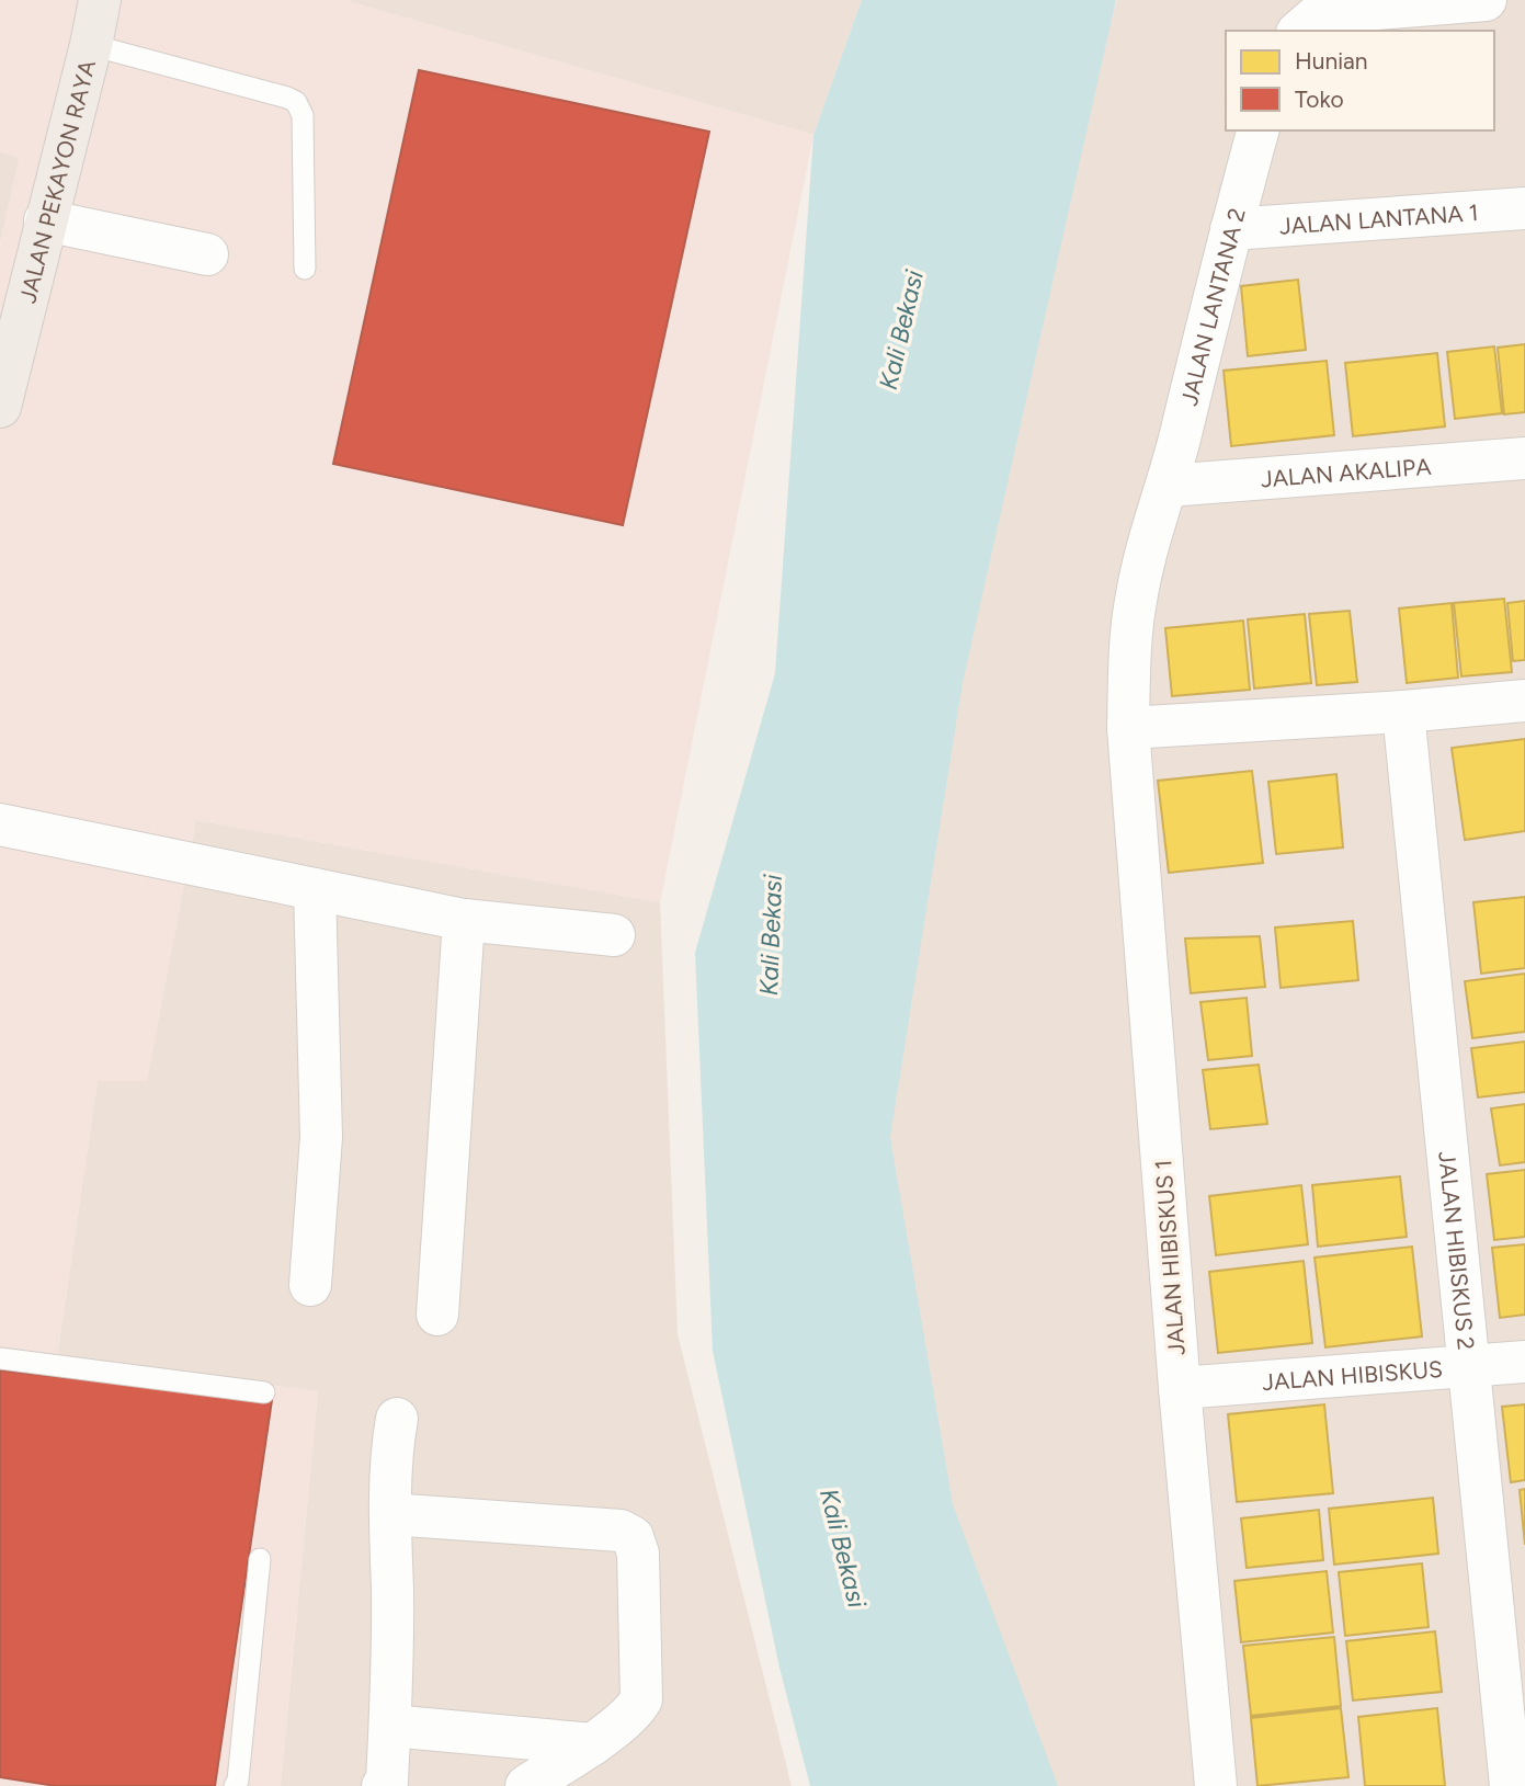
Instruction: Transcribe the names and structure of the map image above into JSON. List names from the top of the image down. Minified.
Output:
{"streets":{"main road":["JALAN PEKAYON RAYA"],"street":["JALAN LANTANA 1","JALAN LANTANA 2","JALAN AKALIPA","JALAN HIBISKUS 2","JALAN HIBISKUS 1","JALAN HIBISKUS"]},"crossings":[["JALAN LANTANA 1","JALAN LANTANA 2"],["JALAN LANTANA 2","JALAN AKALIPA"],["JALAN LANTANA 2","JALAN HIBISKUS 1"],["JALAN HIBISKUS 2","JALAN HIBISKUS"],["JALAN HIBISKUS 1","JALAN HIBISKUS"]],"water":["Kali Bekasi"],"legend":["Hunian","Toko"]}
